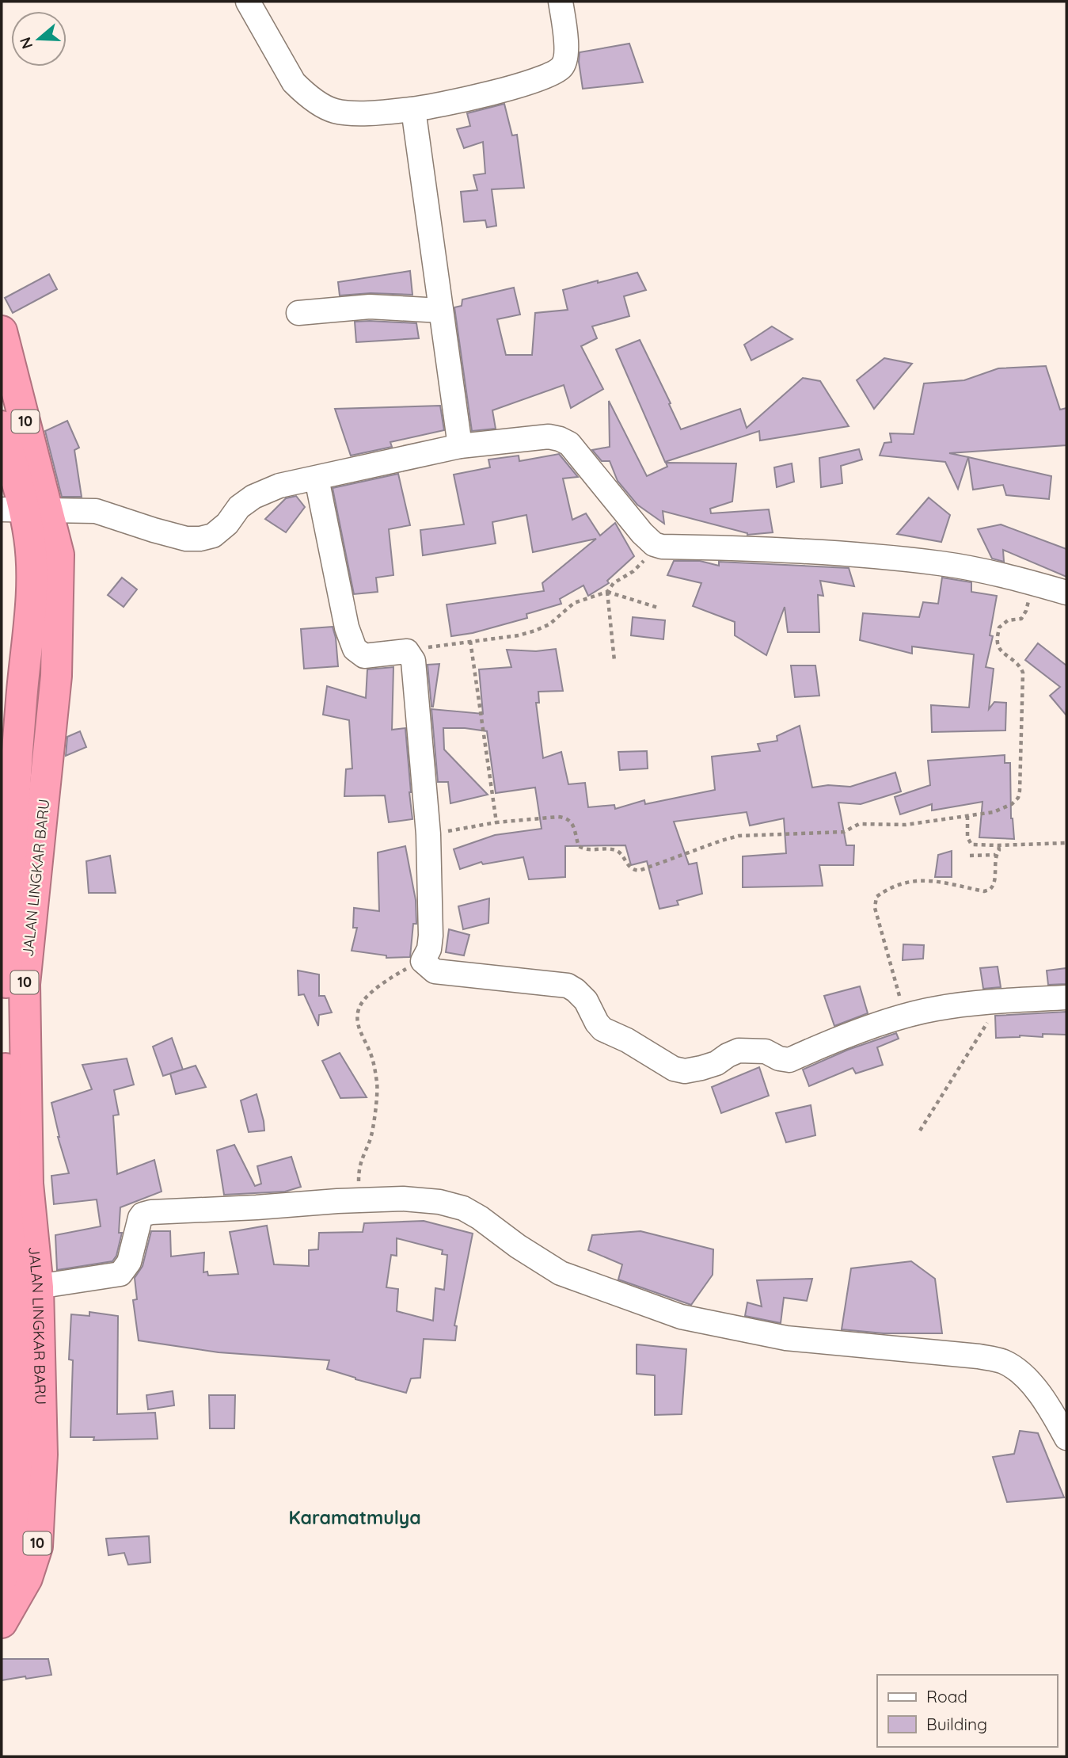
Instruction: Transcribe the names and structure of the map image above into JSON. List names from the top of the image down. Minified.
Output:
{"streets":{"highway":["10","JALAN LINGKAR BARU"]},"districts":["Karamatmulya"],"legend":["Road","Building"],"north":"left"}
